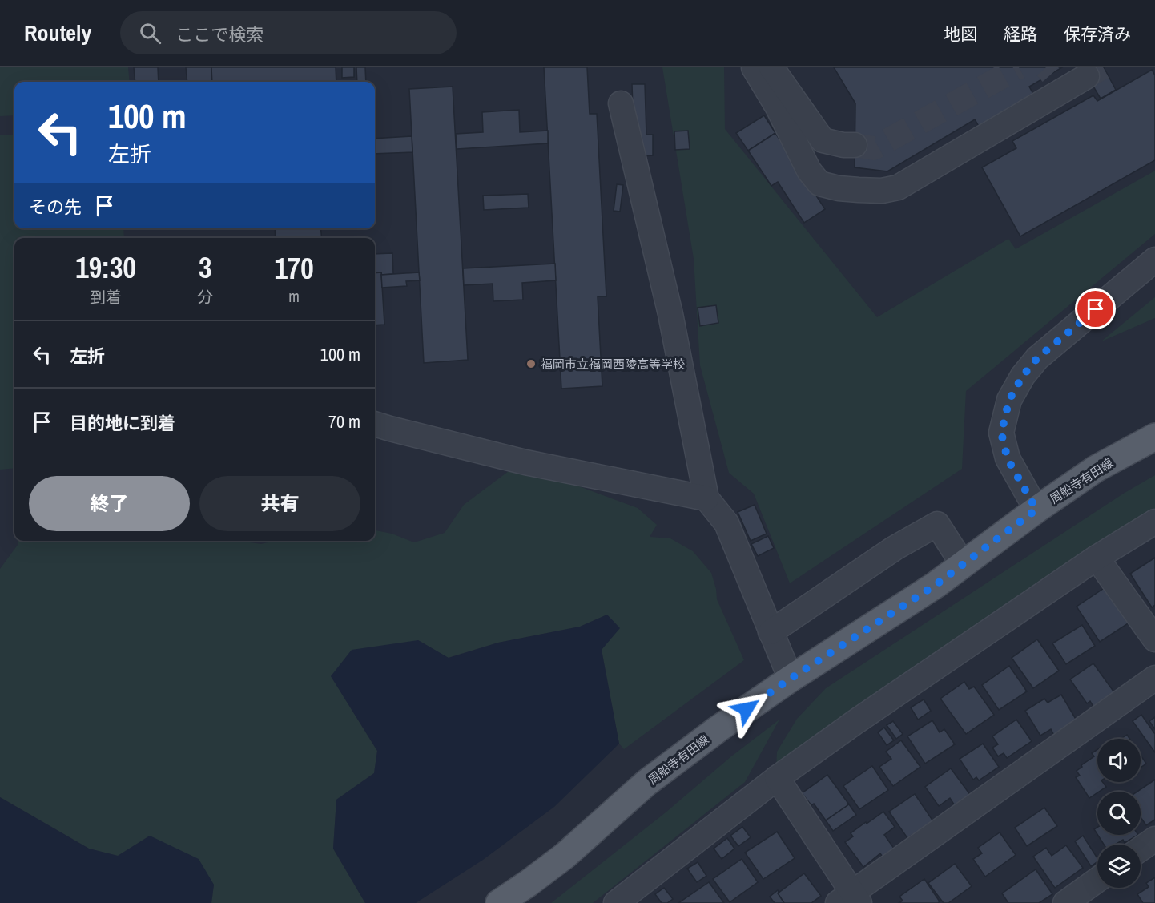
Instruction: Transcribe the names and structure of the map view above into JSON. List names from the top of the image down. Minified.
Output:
{"streets":{"main road":["周船寺有田線"]},"places":["福岡市立福岡西陵高等学校"],"page":{"header":"Routely","search":"ここで検索","nav":["地図","経路","保存済み"],"turn":["100 m","左折"],"then":"その先","eta":["19:30","到着","3","分","170","m"],"list":[{"name":"左折","value":"100 m"},{"name":"目的地に到着","value":"70 m"}],"buttons":["終了","共有"]}}
